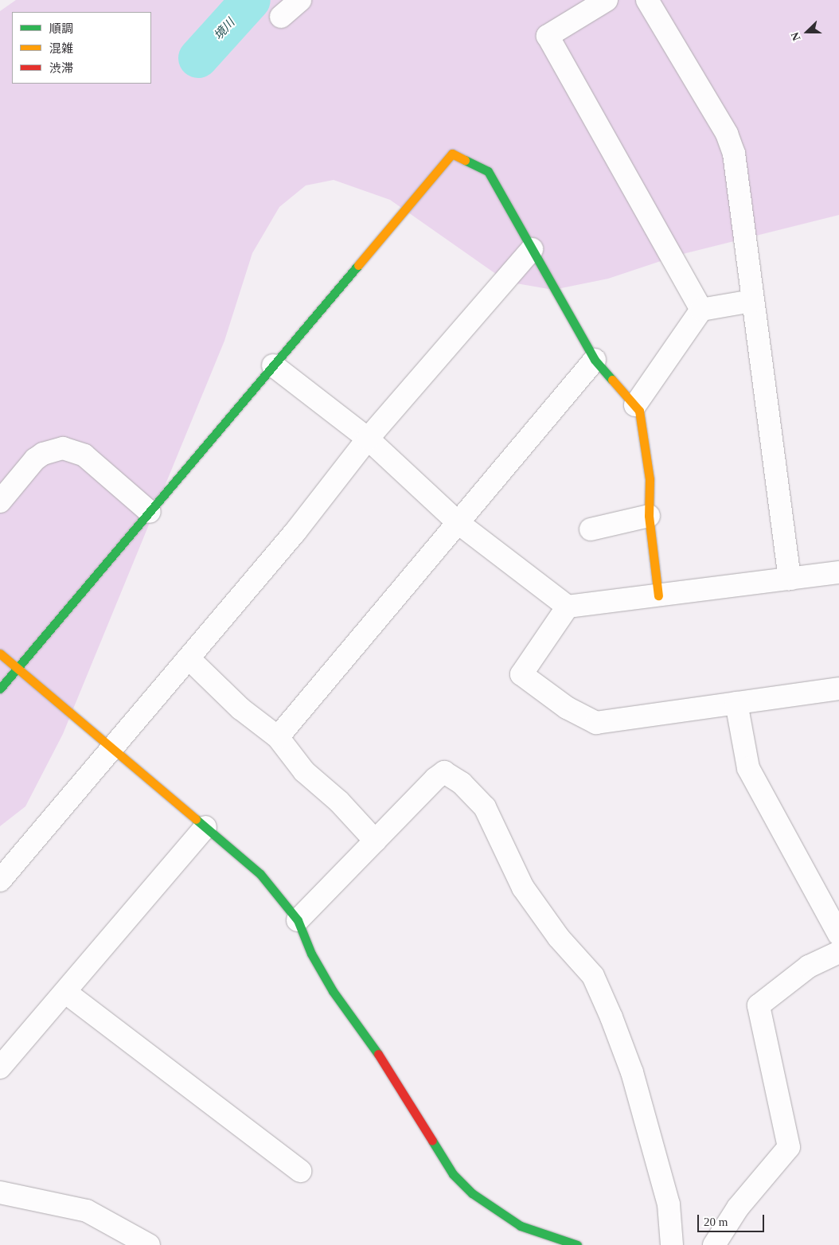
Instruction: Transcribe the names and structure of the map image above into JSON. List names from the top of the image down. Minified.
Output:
{"water":["境川"],"legend":["順調","混雑","渋滞"],"scale_bar":"20 m","north":"left"}
